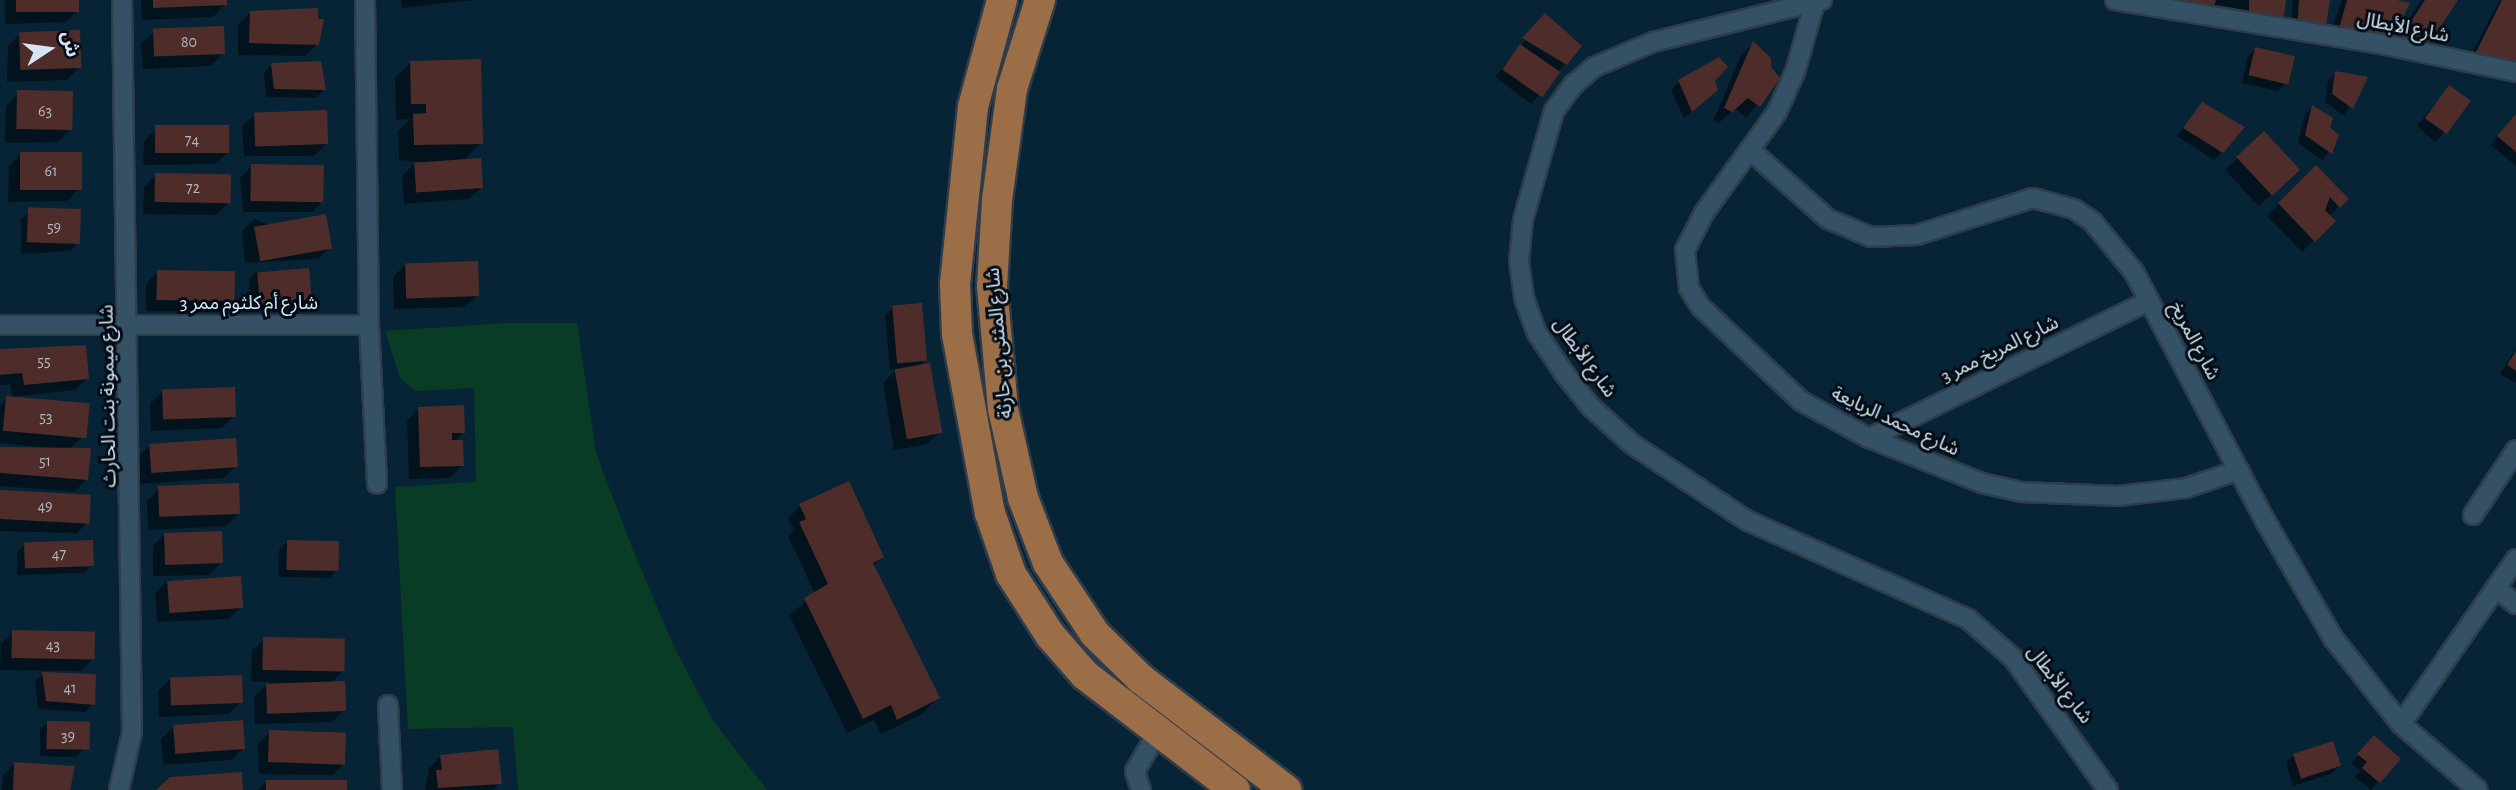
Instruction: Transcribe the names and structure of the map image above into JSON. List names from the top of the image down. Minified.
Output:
{"streets":{"highway":["شارع المثنى بن حارثة"],"street":["شارع الأبطال","شارع أم كلثوم ممر 3","شارع المريخ","شارع المريخ ممر 3","شارع ميمونة بنت الحارث","شارع محمد الربايعة"]},"crossings":[["شارع الأبطال","شارع محمد الربايعة"],["شارع أم كلثوم ممر 3","شارع ميمونة بنت الحارث"],["شارع المريخ","شارع المريخ ممر 3"],["شارع المريخ","شارع محمد الربايعة"],["شارع المريخ ممر 3","شارع محمد الربايعة"]],"house_numbers":["80","63","74","61","72","59","55","53","51","49","47","43","41","39"],"north":"right"}
